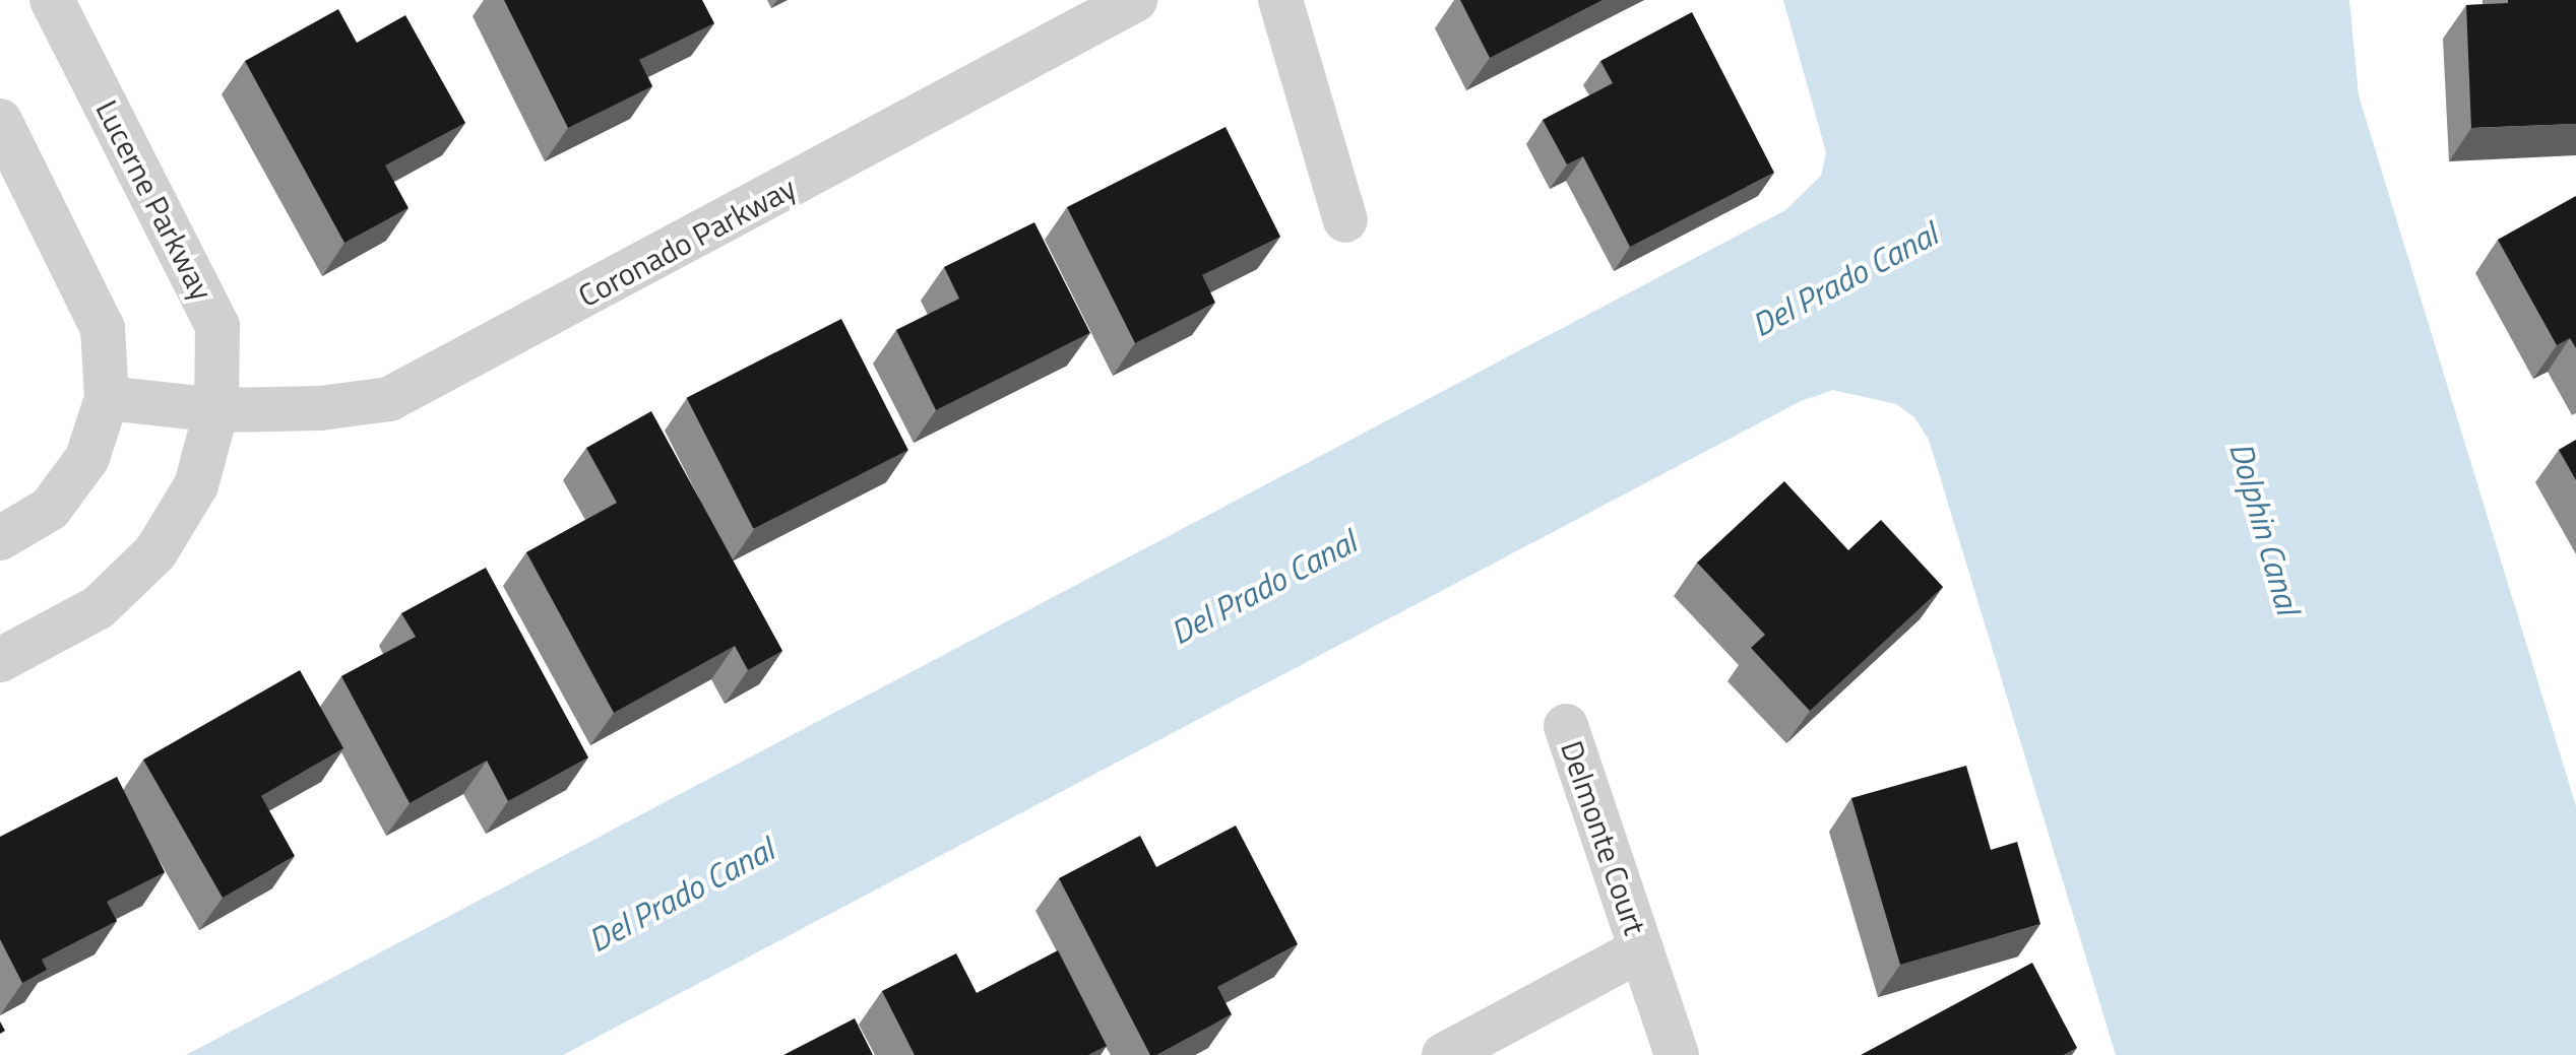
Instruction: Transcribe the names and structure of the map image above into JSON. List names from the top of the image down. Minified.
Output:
{"streets":{"street":["Lucerne Parkway","Coronado Parkway","Delmonte Court"]},"crossings":[["Lucerne Parkway","Coronado Parkway"]],"water":["Del Prado Canal","Dolphin Canal"]}
